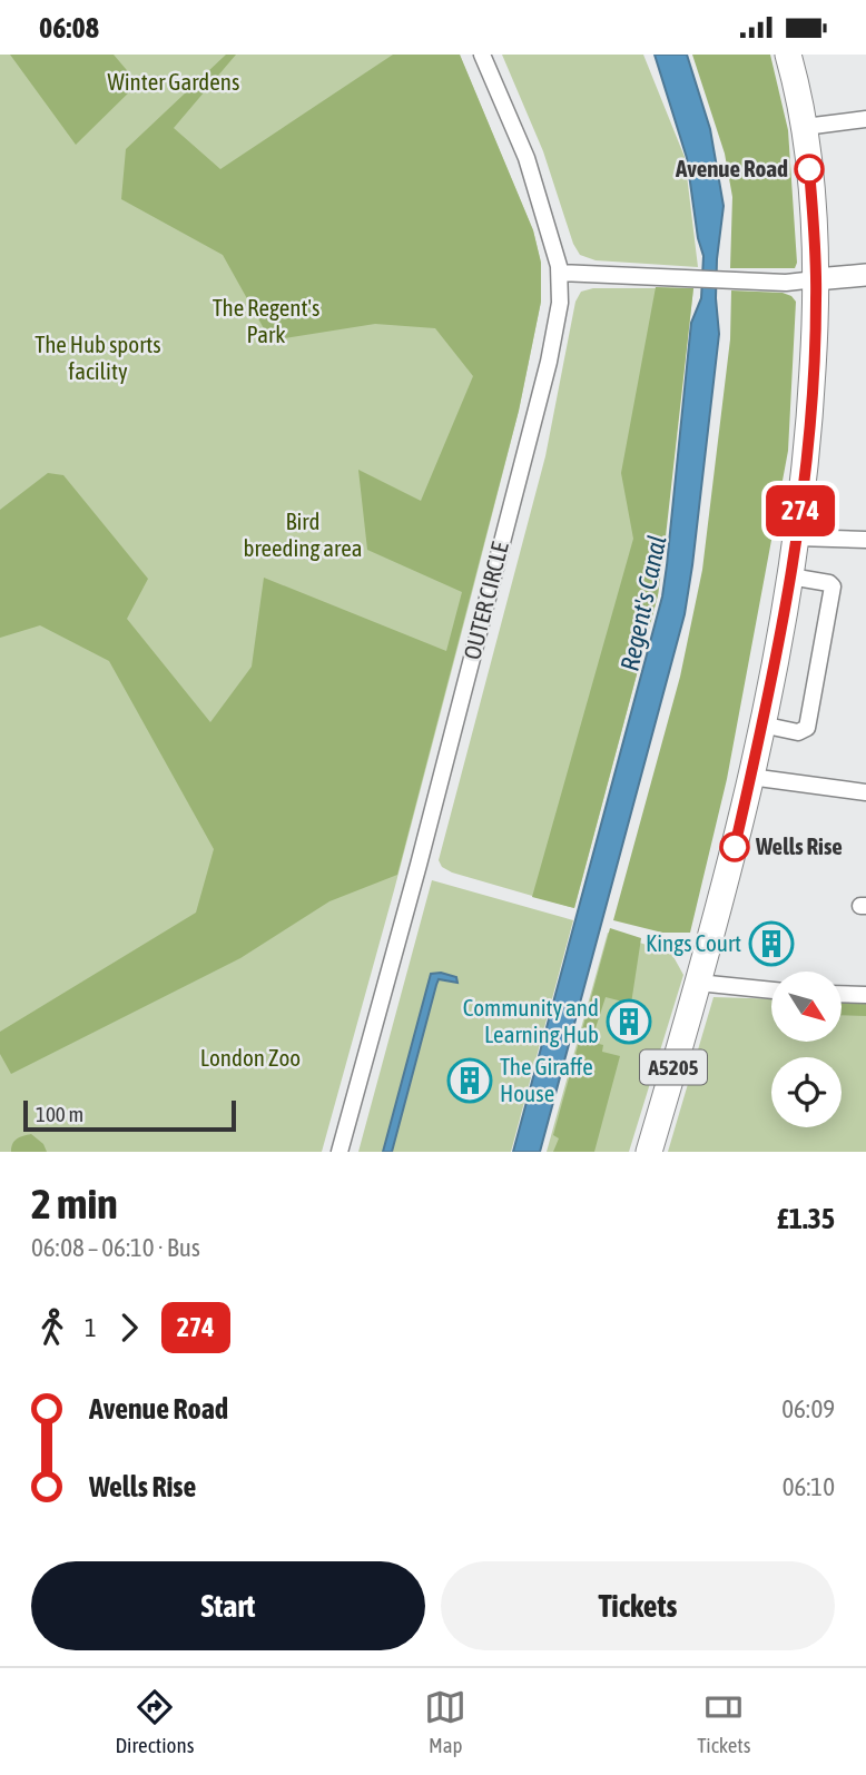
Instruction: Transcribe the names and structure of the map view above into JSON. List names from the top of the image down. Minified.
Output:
{"streets":{"main road":["A5205"],"street":["OUTER CIRCLE"]},"water":["Regent's Canal"],"parks":["Winter Gardens","The Regent's Park","The Hub sports facility","Bird breeding area","London Zoo"],"places":{"other":["Avenue Road","Wells Rise"],"building":["Kings Court","Community and Learning Hub","The Giraffe House"]},"lines":["bus line 274"],"scale_bar":"100 m","north":"bottom right","page":{"status":"06:08","on_map":"274","scale":"100 m","heading":["2 min","06:08 – 06:10 · Bus","£1.35"],"legs":["1","274"],"list":[{"name":"Avenue Road","value":"06:09"},{"name":"Wells Rise","value":"06:10"}],"buttons":["Start","Tickets"],"tabs":["Directions","Map","Tickets"]}}
